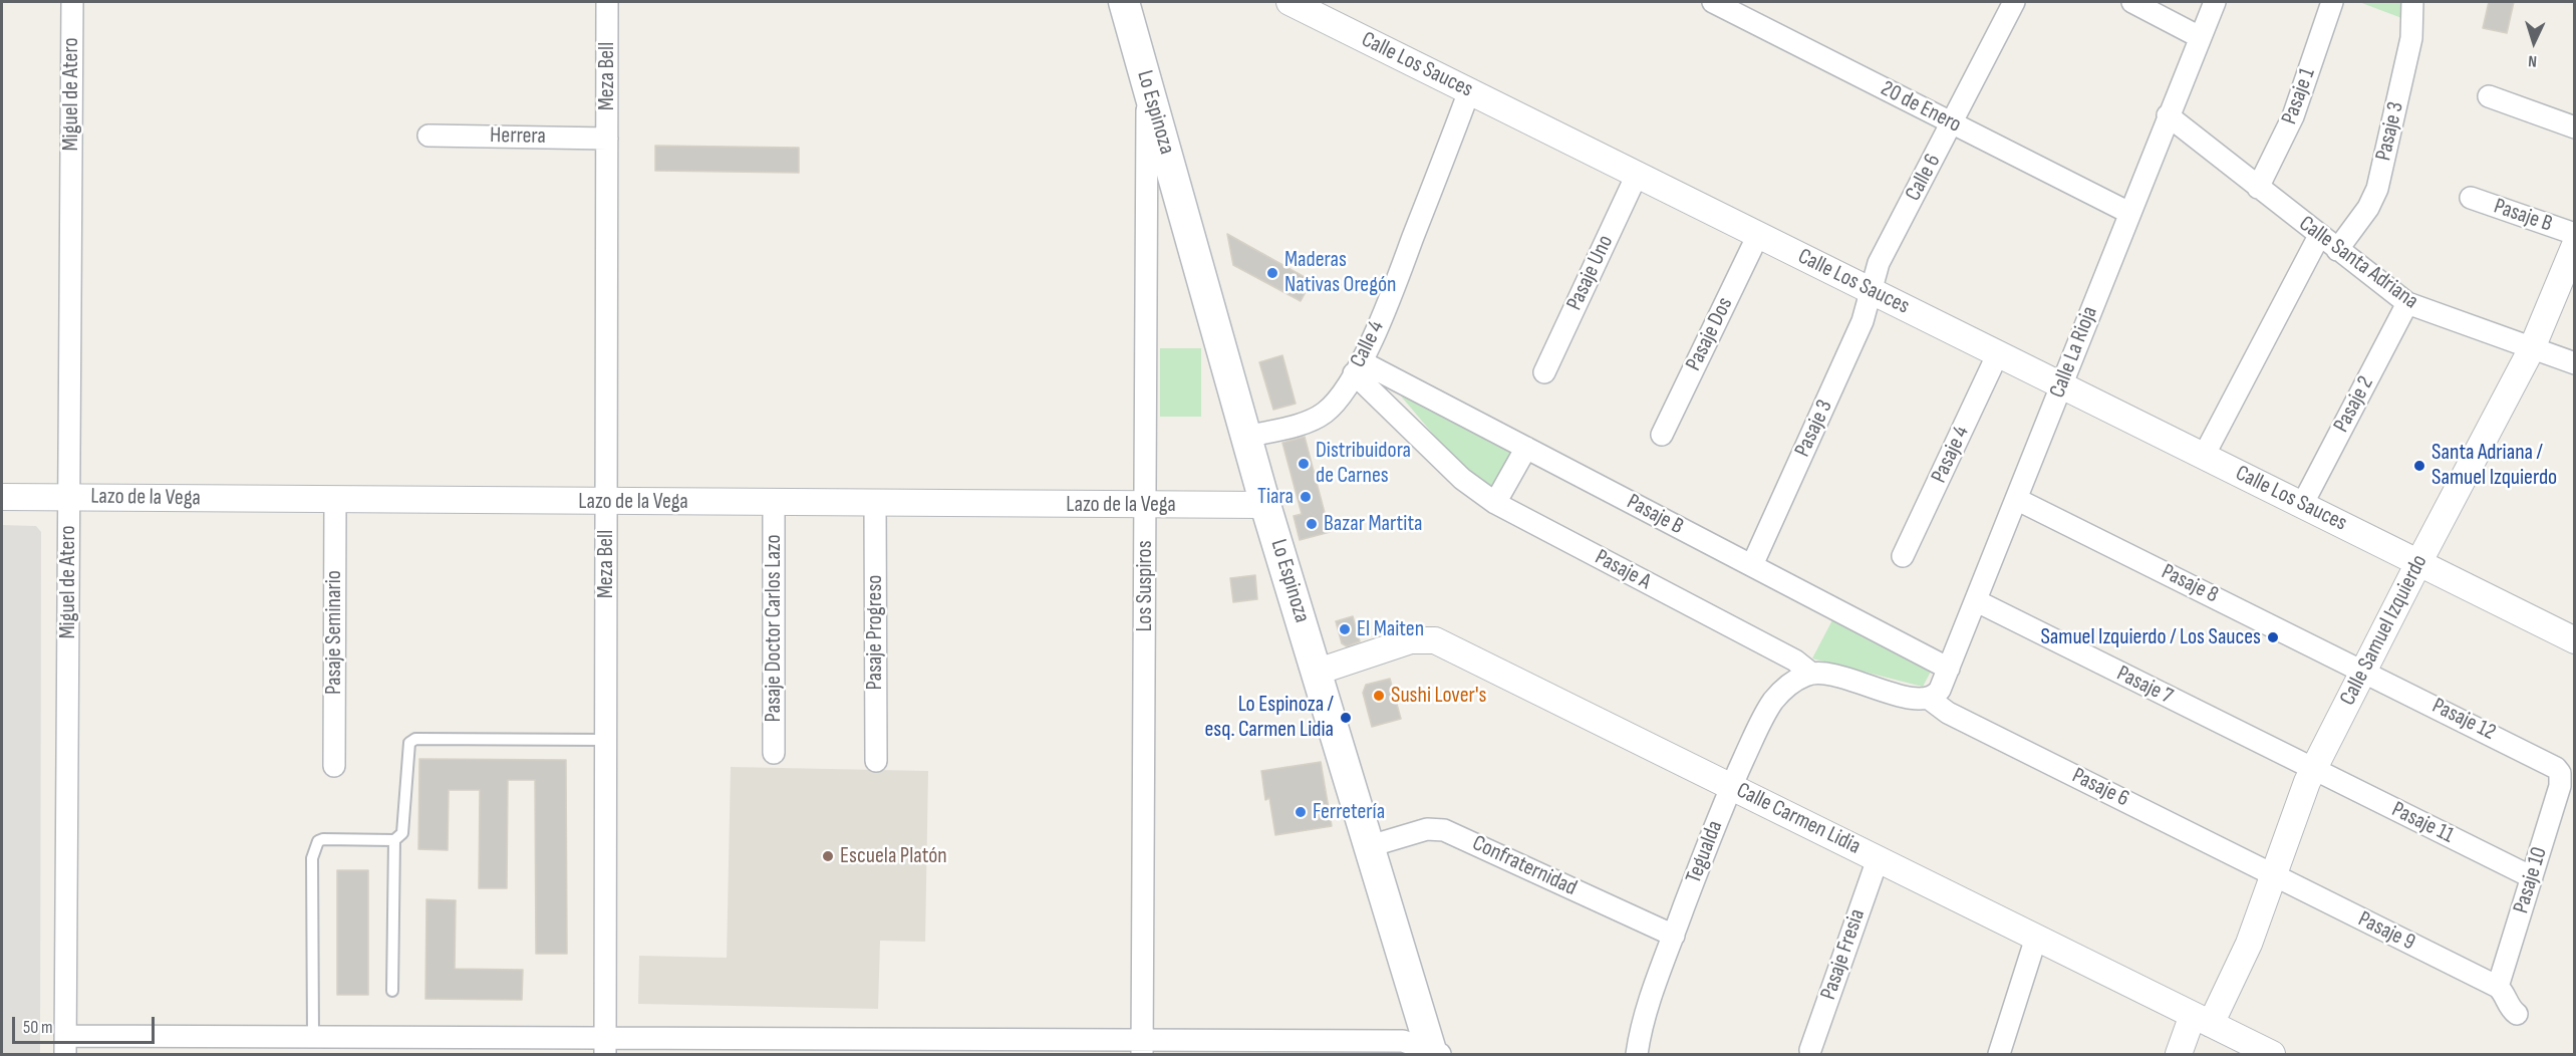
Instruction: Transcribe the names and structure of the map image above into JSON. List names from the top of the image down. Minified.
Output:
{"streets":{"main road":["Lo Espinoza"],"street":["Calle Los Sauces","Meza Bell","Miguel de Atero","Pasaje 1","20 de Enero","Pasaje 3","Herrera","Calle 6","Pasaje B","Calle Santa Adriana","Pasaje Uno","Pasaje Dos","Calle 4","Calle La Rioja","Pasaje 2","Pasaje 4","Lazo de la Vega","Pasaje A","Pasaje 8","Los Suspiros","Pasaje Doctor Carlos Lazo","Calle Samuel Izquierdo","Pasaje Seminario","Pasaje Progreso","Pasaje 7","Pasaje 12","Pasaje 6","Calle Carmen Lidia","Pasaje 11","Tegualda","Confraternidad","Pasaje 10","Pasaje 9","Pasaje Fresia"]},"crossings":[["Calle Los Sauces","Pasaje 3"],["Calle Los Sauces","Calle 6"],["Calle Los Sauces","Pasaje Uno"],["Calle Los Sauces","Pasaje Dos"],["Calle Los Sauces","Calle 4"],["Calle Los Sauces","Calle La Rioja"],["Calle Los Sauces","Pasaje 2"],["Calle Los Sauces","Pasaje 4"],["Calle Los Sauces","Calle Samuel Izquierdo"],["Meza Bell","Herrera"],["Meza Bell","Lazo de la Vega"],["Miguel de Atero","Lazo de la Vega"],["Pasaje 1","Calle Santa Adriana"],["20 de Enero","Calle 6"],["20 de Enero","Calle La Rioja"],["Lo Espinoza","Calle 4"],["Lo Espinoza","Lazo de la Vega"],["Lo Espinoza","Los Suspiros"],["Lo Espinoza","Calle Carmen Lidia"],["Lo Espinoza","Confraternidad"],["Pasaje 3","Calle 6"],["Pasaje 3","Pasaje B"],["Pasaje 3","Calle Santa Adriana"],["Pasaje B","Calle 4"],["Pasaje B","Calle La Rioja"],["Pasaje B","Pasaje A"],["Calle Santa Adriana","Calle La Rioja"],["Calle Santa Adriana","Pasaje 2"],["Calle Santa Adriana","Calle Samuel Izquierdo"],["Calle 4","Pasaje A"],["Calle La Rioja","Pasaje A"],["Calle La Rioja","Pasaje 8"],["Calle La Rioja","Pasaje 7"],["Calle La Rioja","Pasaje 6"],["Lazo de la Vega","Los Suspiros"],["Lazo de la Vega","Pasaje Doctor Carlos Lazo"],["Lazo de la Vega","Pasaje Seminario"],["Lazo de la Vega","Pasaje Progreso"],["Pasaje A","Pasaje 6"],["Pasaje A","Tegualda"],["Pasaje 8","Calle Samuel Izquierdo"],["Pasaje 8","Pasaje 12"],["Calle Samuel Izquierdo","Pasaje 7"],["Calle Samuel Izquierdo","Pasaje 12"],["Calle Samuel Izquierdo","Pasaje 6"],["Calle Samuel Izquierdo","Calle Carmen Lidia"],["Calle Samuel Izquierdo","Pasaje 11"],["Calle Samuel Izquierdo","Pasaje 9"],["Pasaje 7","Pasaje 11"],["Pasaje 12","Pasaje 10"],["Pasaje 6","Pasaje 9"],["Calle Carmen Lidia","Tegualda"],["Calle Carmen Lidia","Pasaje Fresia"],["Pasaje 11","Pasaje 10"],["Tegualda","Confraternidad"],["Pasaje 10","Pasaje 9"]],"places":["Maderas Nativas Oregón","Distribuidora de Carnes","Santa Adriana / Samuel Izquierdo","Tiara","Bazar Martita","El Maiten","Samuel Izquierdo / Los Sauces","Sushi Lover's","Lo Espinoza / esq. Carmen Lidia","Ferretería","Escuela Platón"],"scale_bar":"50 m","north":"bottom"}
